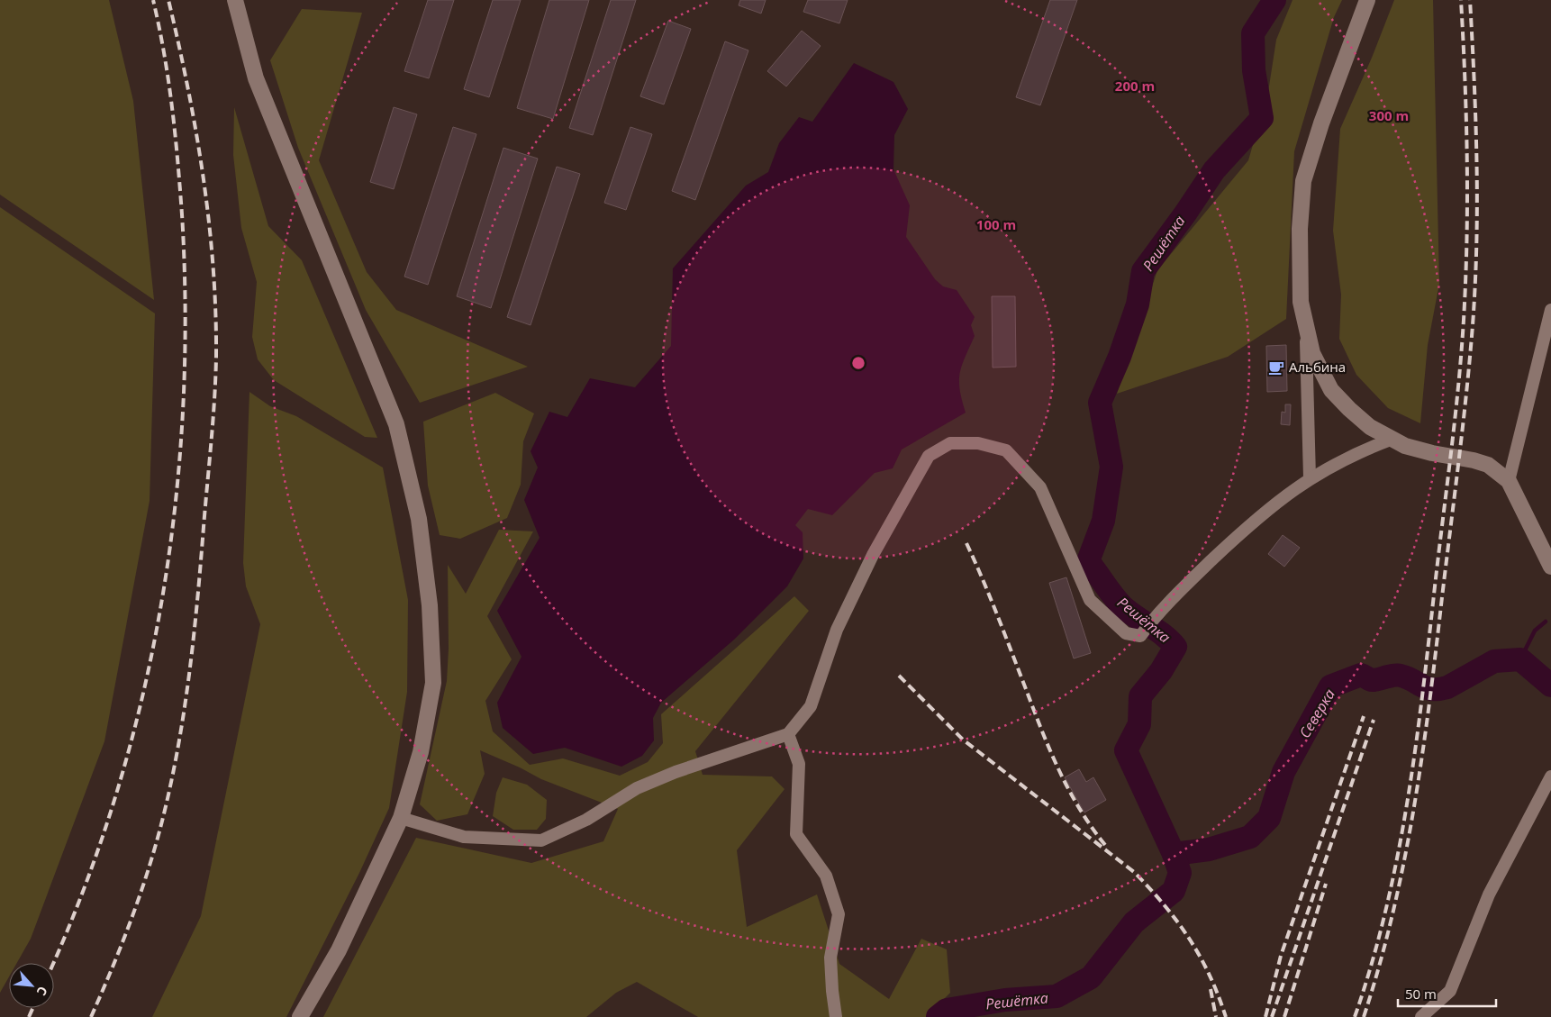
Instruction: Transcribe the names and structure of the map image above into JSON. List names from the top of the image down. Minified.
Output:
{"water":["Решётка","Северка"],"places":{"cafe":["Альбина"]},"scale_bar":"50 m","north":"bottom right","rings":["200 m","300 m","100 m"]}
